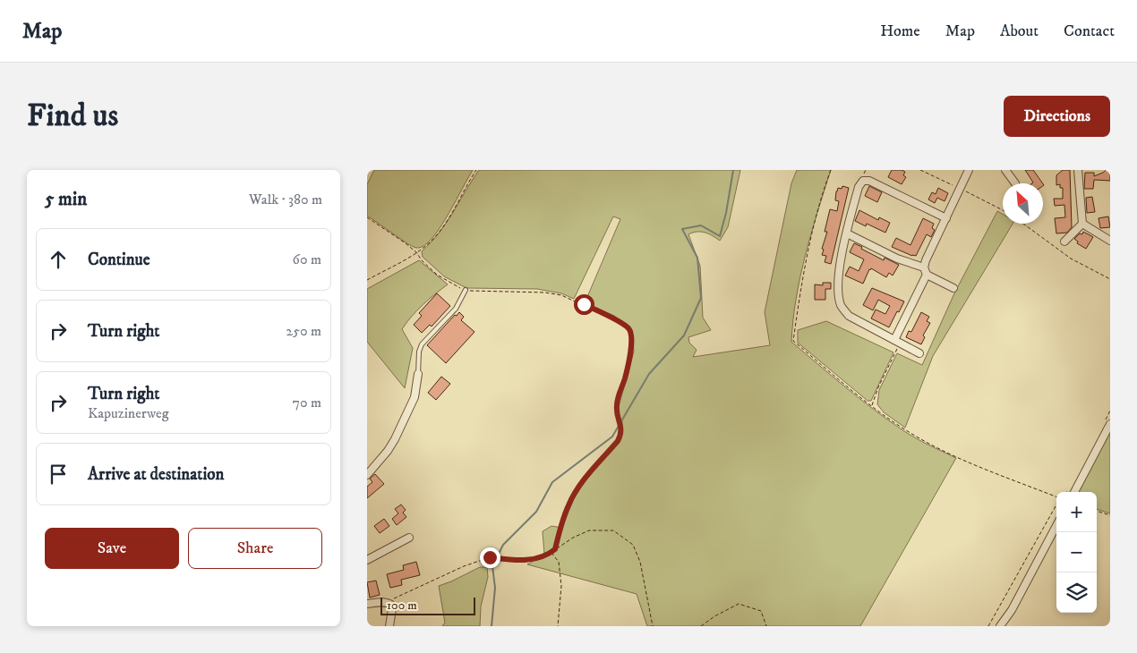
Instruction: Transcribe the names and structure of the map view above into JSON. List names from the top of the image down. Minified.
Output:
{"scale_bar":"100 m","north":"top left","page":{"header":"Map","nav":["Home","Map","About","Contact"],"buttons":["Directions",["Save","Share"]],"title":"Find us","heading":["5 min","Walk · 380 m"],"list":[["Continue","60 m"],["Turn right","250 m"],["Turn right","Kapuzinerweg","70 m"],"Arrive at destination"],"map_buttons":["+","−"],"scale":"100 m"}}
